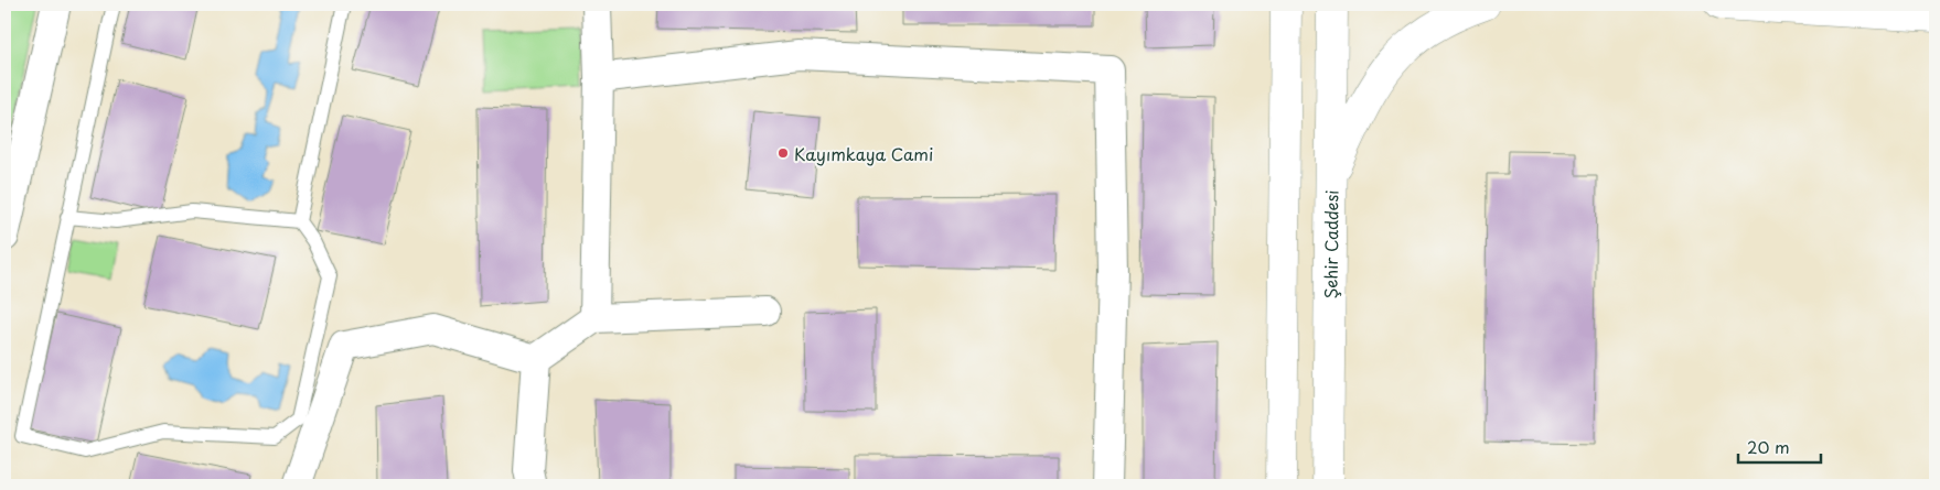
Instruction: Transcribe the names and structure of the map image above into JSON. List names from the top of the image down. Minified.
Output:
{"streets":{"main road":["Şehir Caddesi"]},"places":["Kayımkaya Cami"],"scale_bar":"20 m"}
